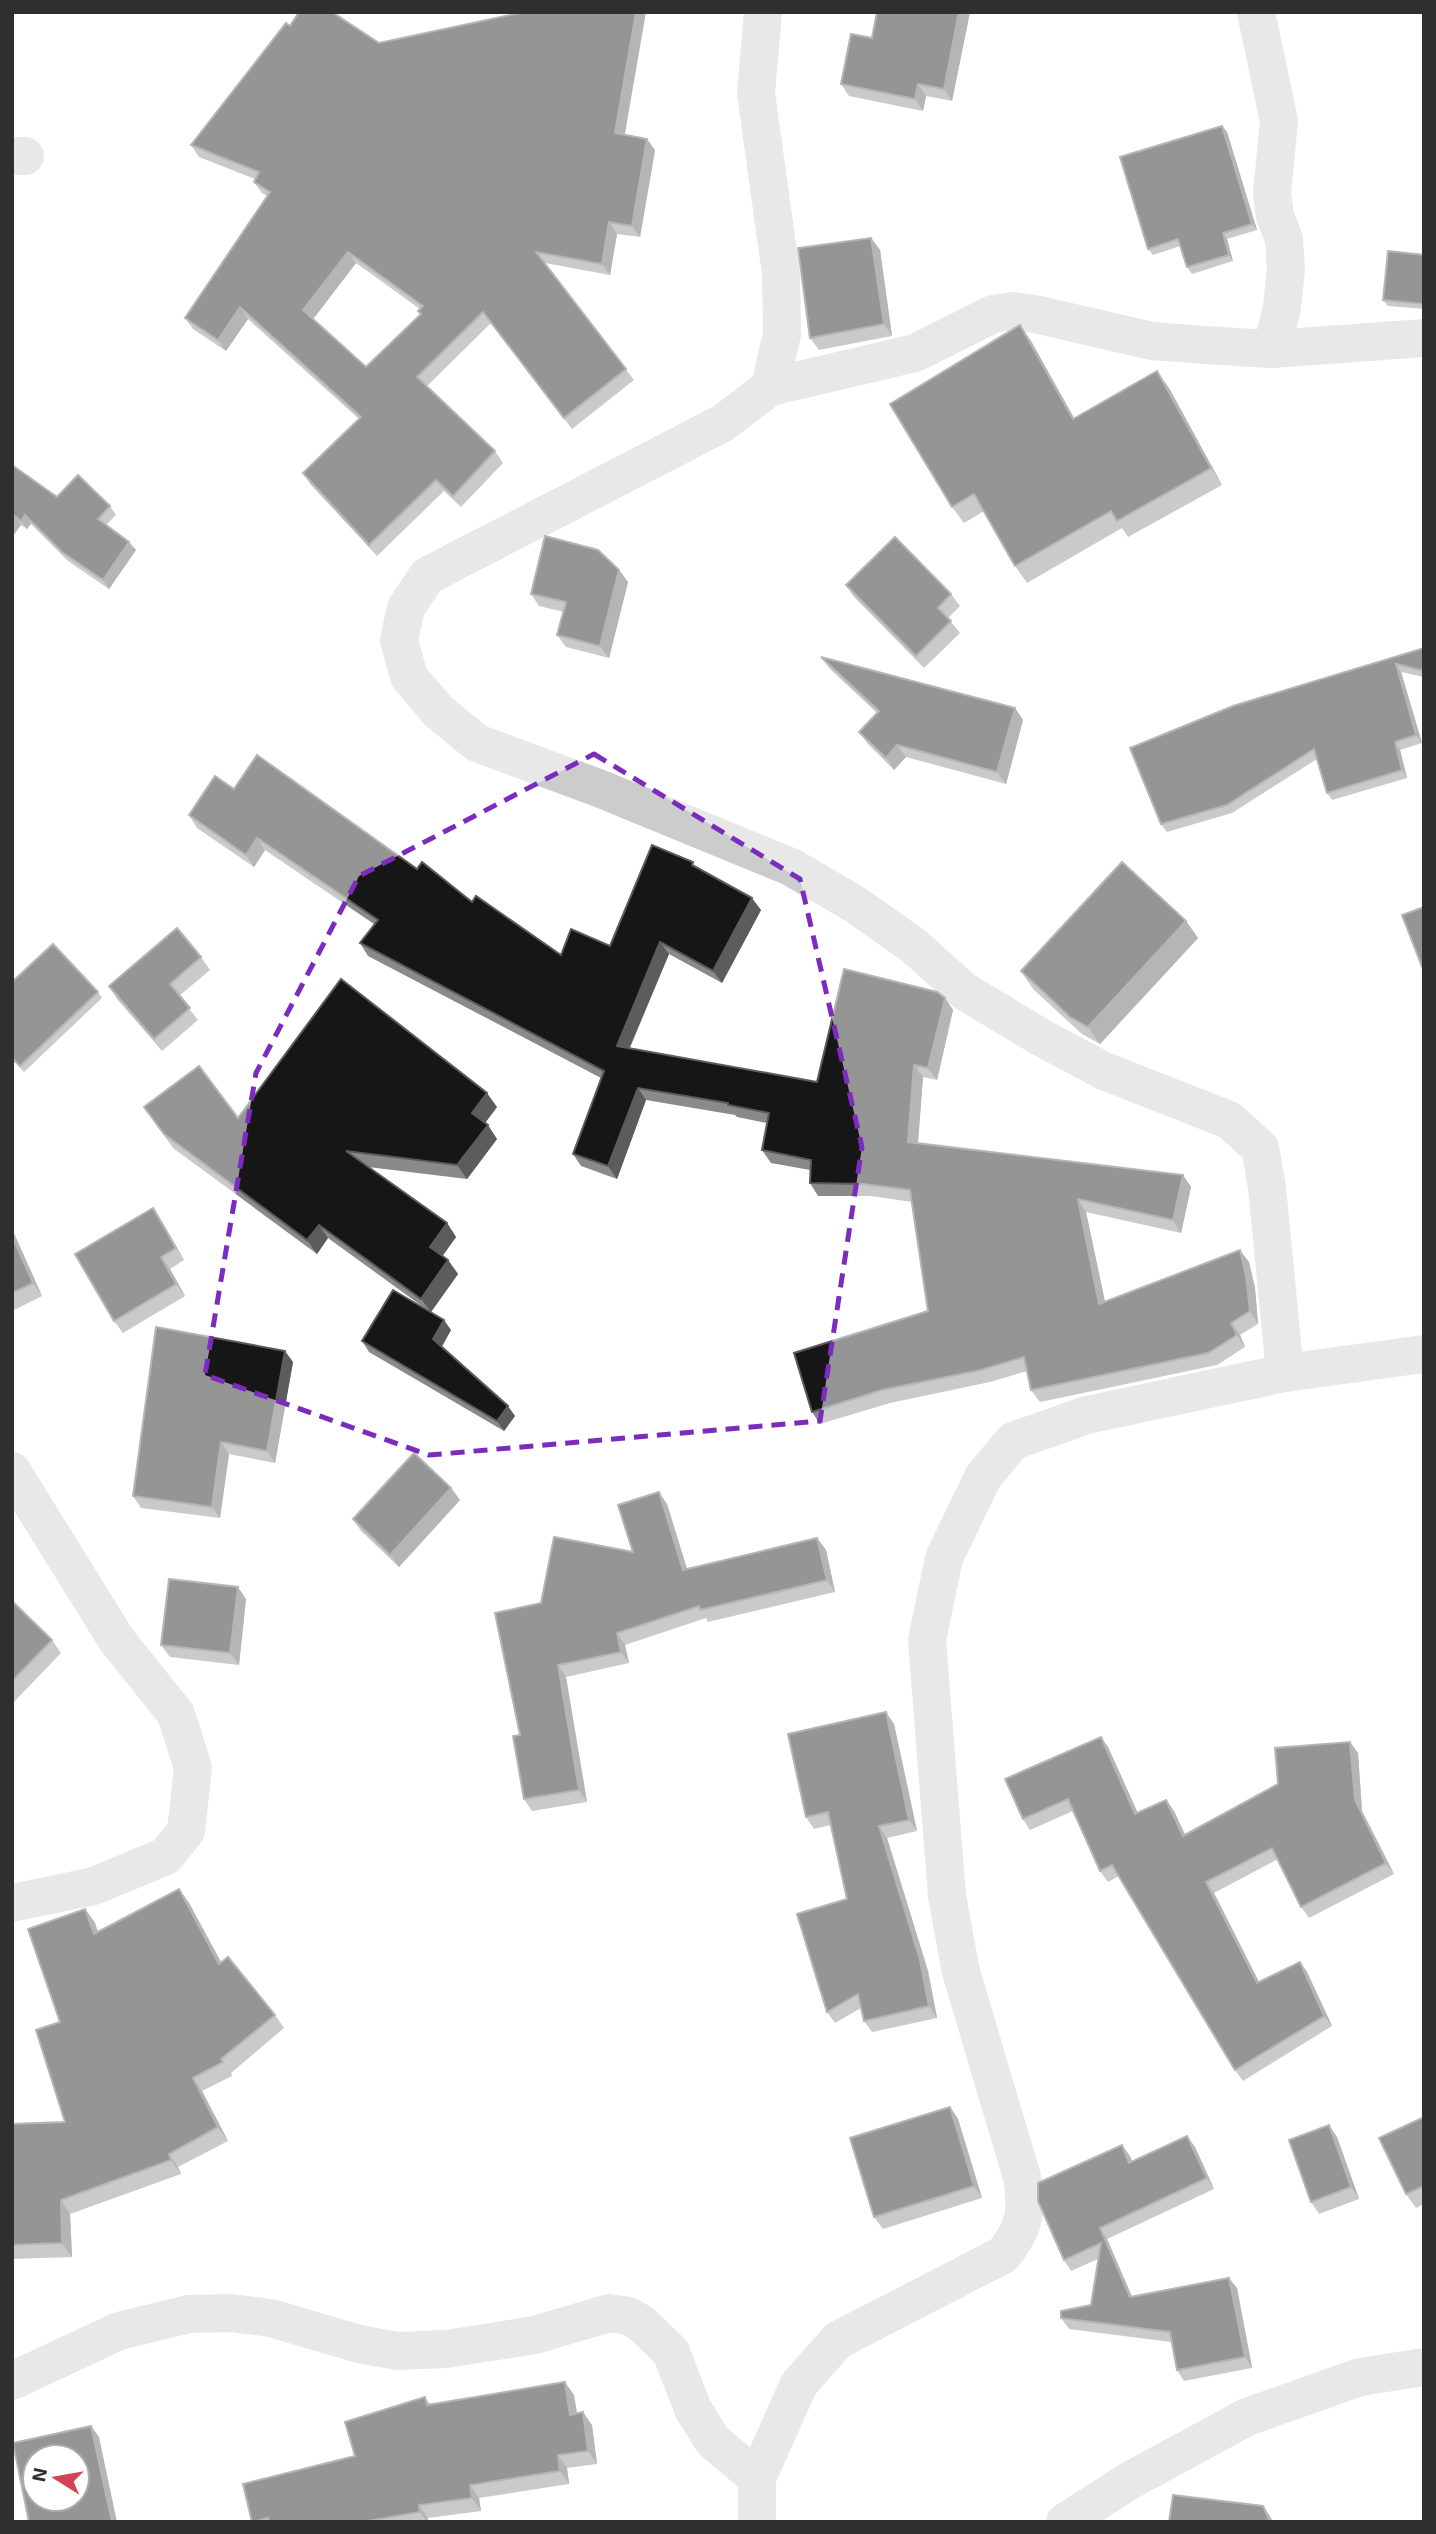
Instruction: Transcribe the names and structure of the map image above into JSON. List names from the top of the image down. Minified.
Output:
{"north":"left"}
